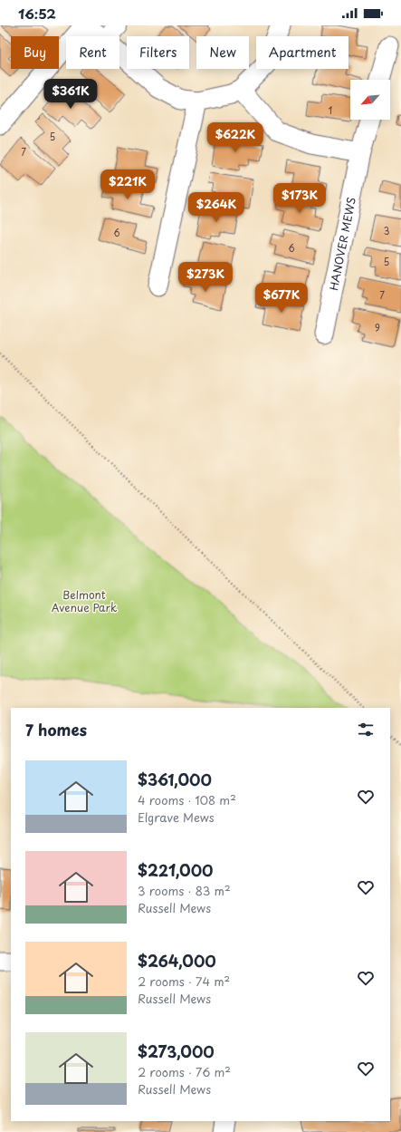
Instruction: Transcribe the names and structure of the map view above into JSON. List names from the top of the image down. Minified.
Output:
{"streets":{"street":["HANOVER MEWS"]},"parks":["Belmont Avenue Park"],"house_numbers":["1","5","7","3","6","6","5","7","9"],"north":"bottom left","page":{"status":"16:52","chip":["Buy","Rent","Filters","New","Apartment"],"price":["$361K","$622K","$221K","$173K","$264K","$273K","$677K"],"heading":"7 homes","list":[{"name":"$361,000","note":"4 rooms · 108 m² · Elgrave Mews"},{"name":"$221,000","note":"3 rooms · 83 m² · Russell Mews"},{"name":"$264,000","note":"2 rooms · 74 m² · Russell Mews"},{"name":"$273,000","note":"2 rooms · 76 m² · Russell Mews"}]}}
